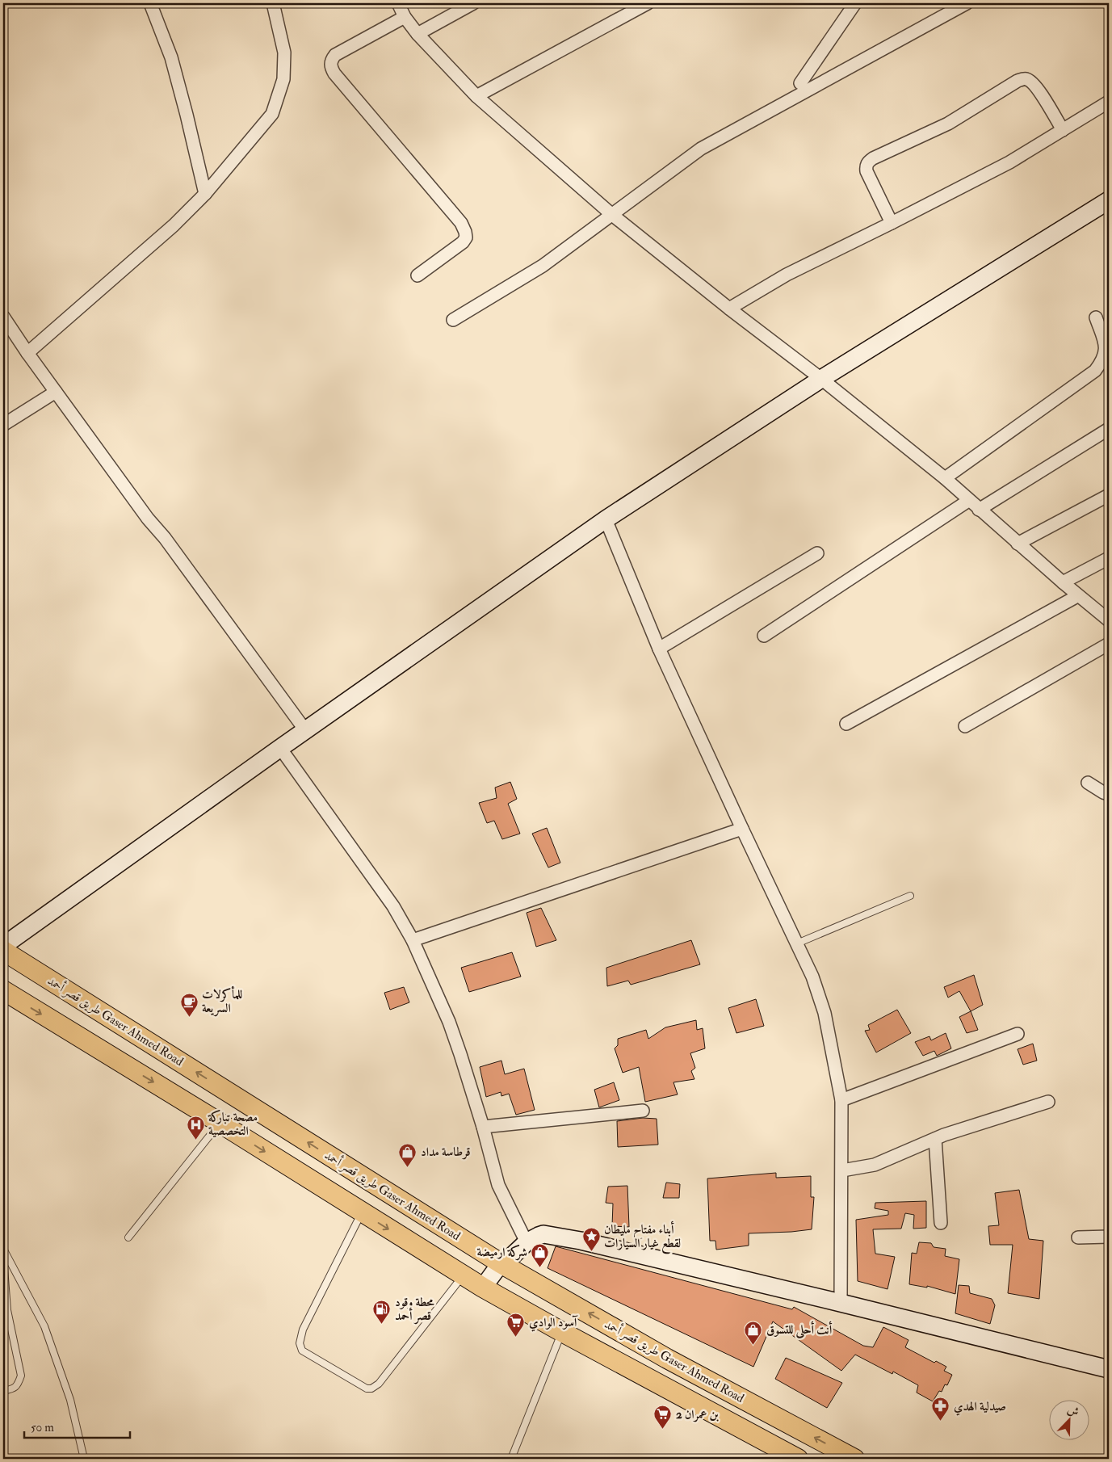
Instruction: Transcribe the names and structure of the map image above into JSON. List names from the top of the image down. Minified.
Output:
{"streets":{"main road":["طريق قصر أحمد Gaser Ahmed Road"]},"places":{"cafe":["للمأكرلات السريعة"],"hospital":["مصحة تباركة التخصصية"],"shop":["قرطاسة مداد","شركة ارميضة","أنت أحلى للتسوق"],"place":["أبناء مفتاح مليطان لقطع غيار السيارات"],"fuel station":["محطة وقود قصر أحمد"],"supermarket":["آسود الوادي","بن عمران 2"],"pharmacy":["صيدلية الهدي"]},"scale_bar":"50 m","north":"top right"}
